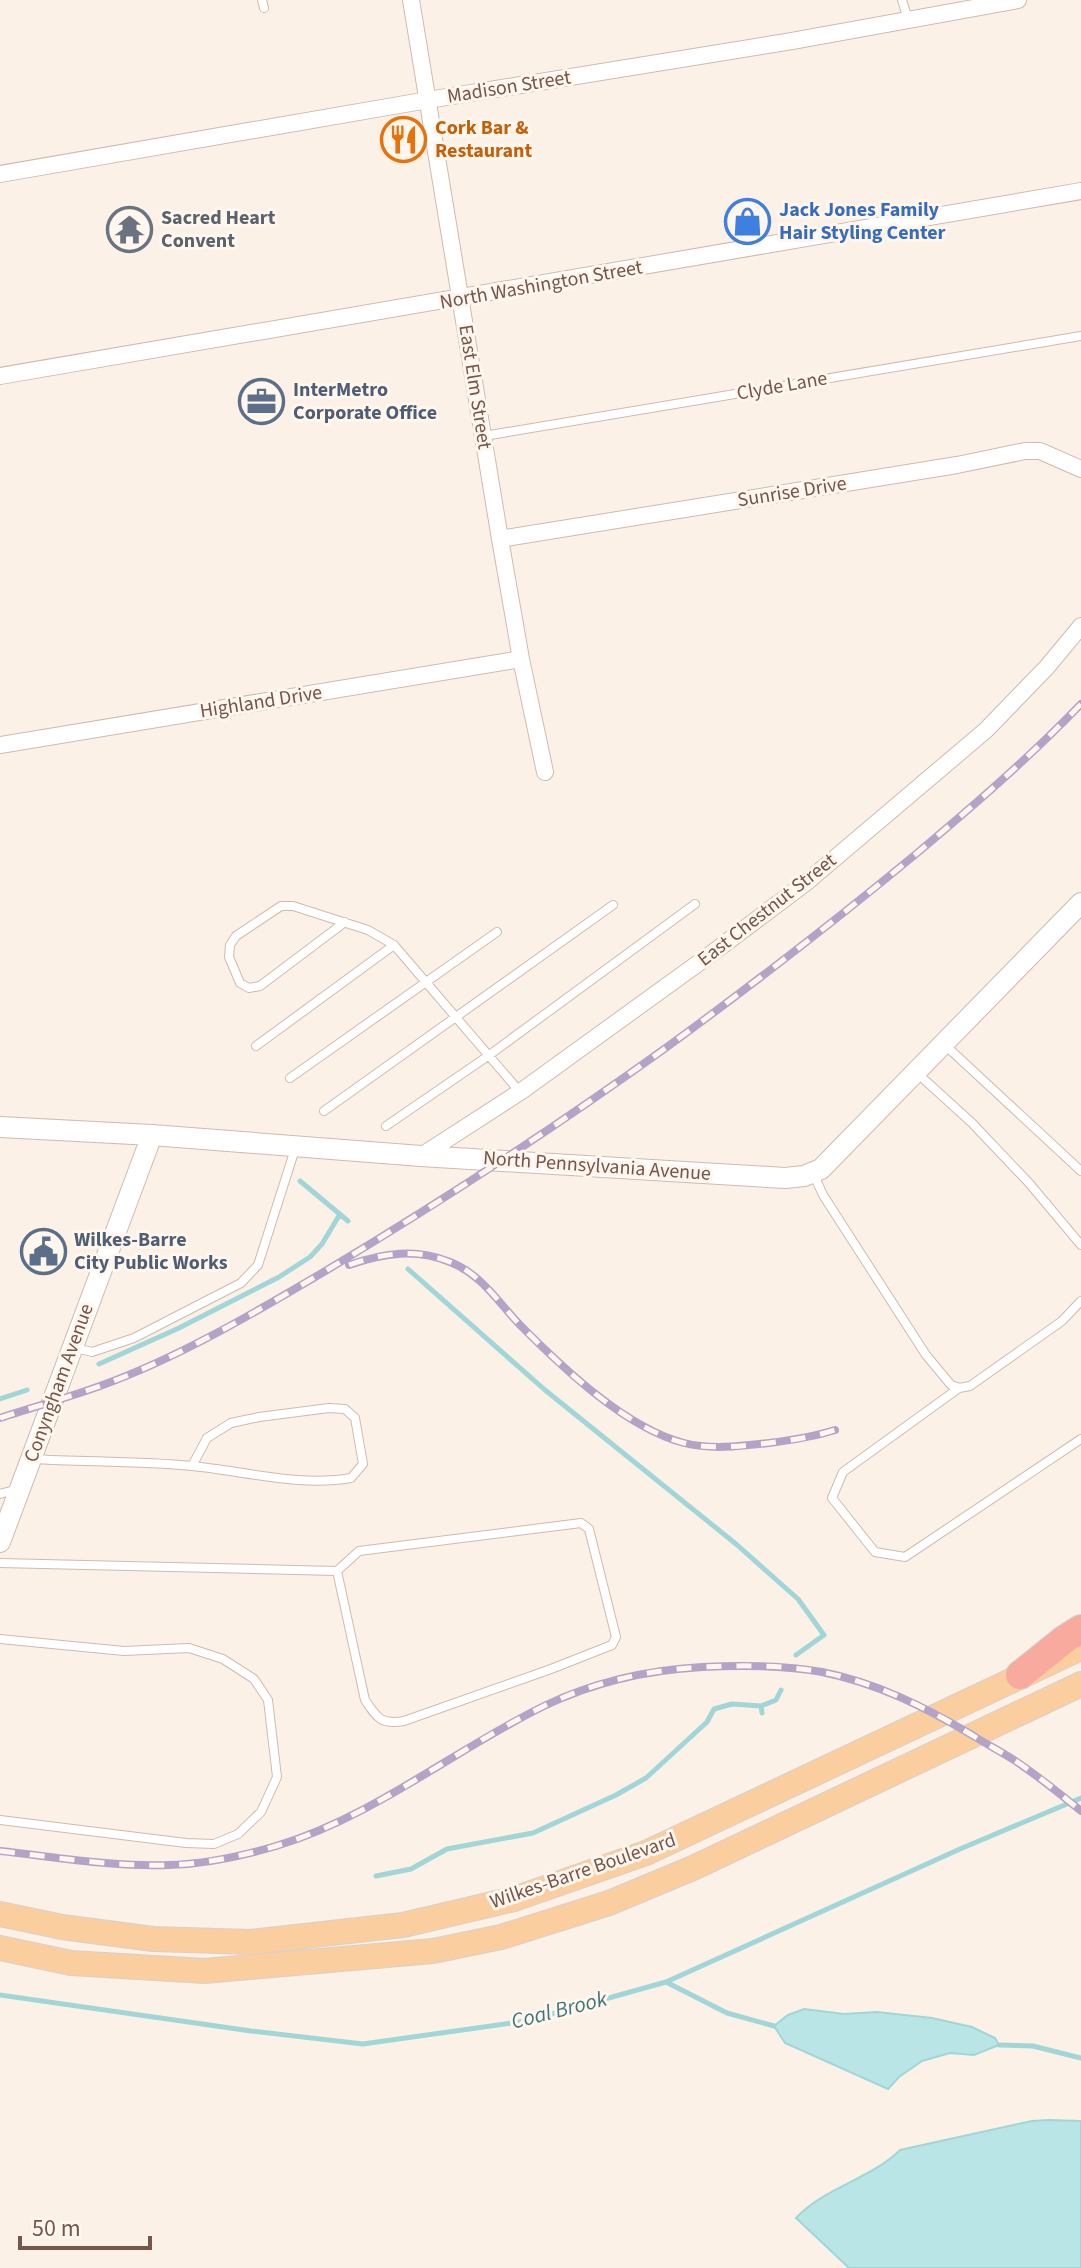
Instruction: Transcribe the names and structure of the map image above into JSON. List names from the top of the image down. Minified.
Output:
{"streets":{"main road":["Wilkes-Barre Boulevard"],"street":["Madison Street","North Washington Street","East Elm Street","Sunrise Drive","Highland Drive","East Chestnut Street","North Pennsylvania Avenue","Conyngham Avenue"],"lane":["Clyde Lane"]},"crossings":[["Madison Street","East Elm Street"],["North Washington Street","East Elm Street"],["Clyde Lane","East Elm Street"],["East Elm Street","Sunrise Drive"],["East Elm Street","Highland Drive"],["East Chestnut Street","North Pennsylvania Avenue"],["North Pennsylvania Avenue","Conyngham Avenue"]],"water":["Coal Brook"],"places":{"restaurant":["Cork Bar & Restaurant"],"shop":["Jack Jones Family Hair Styling Center"],"temple":["Sacred Heart Convent"],"office":["InterMetro Corporate Office"],"public building":["Wilkes-Barre City Public Works"]},"scale_bar":"50 m"}
